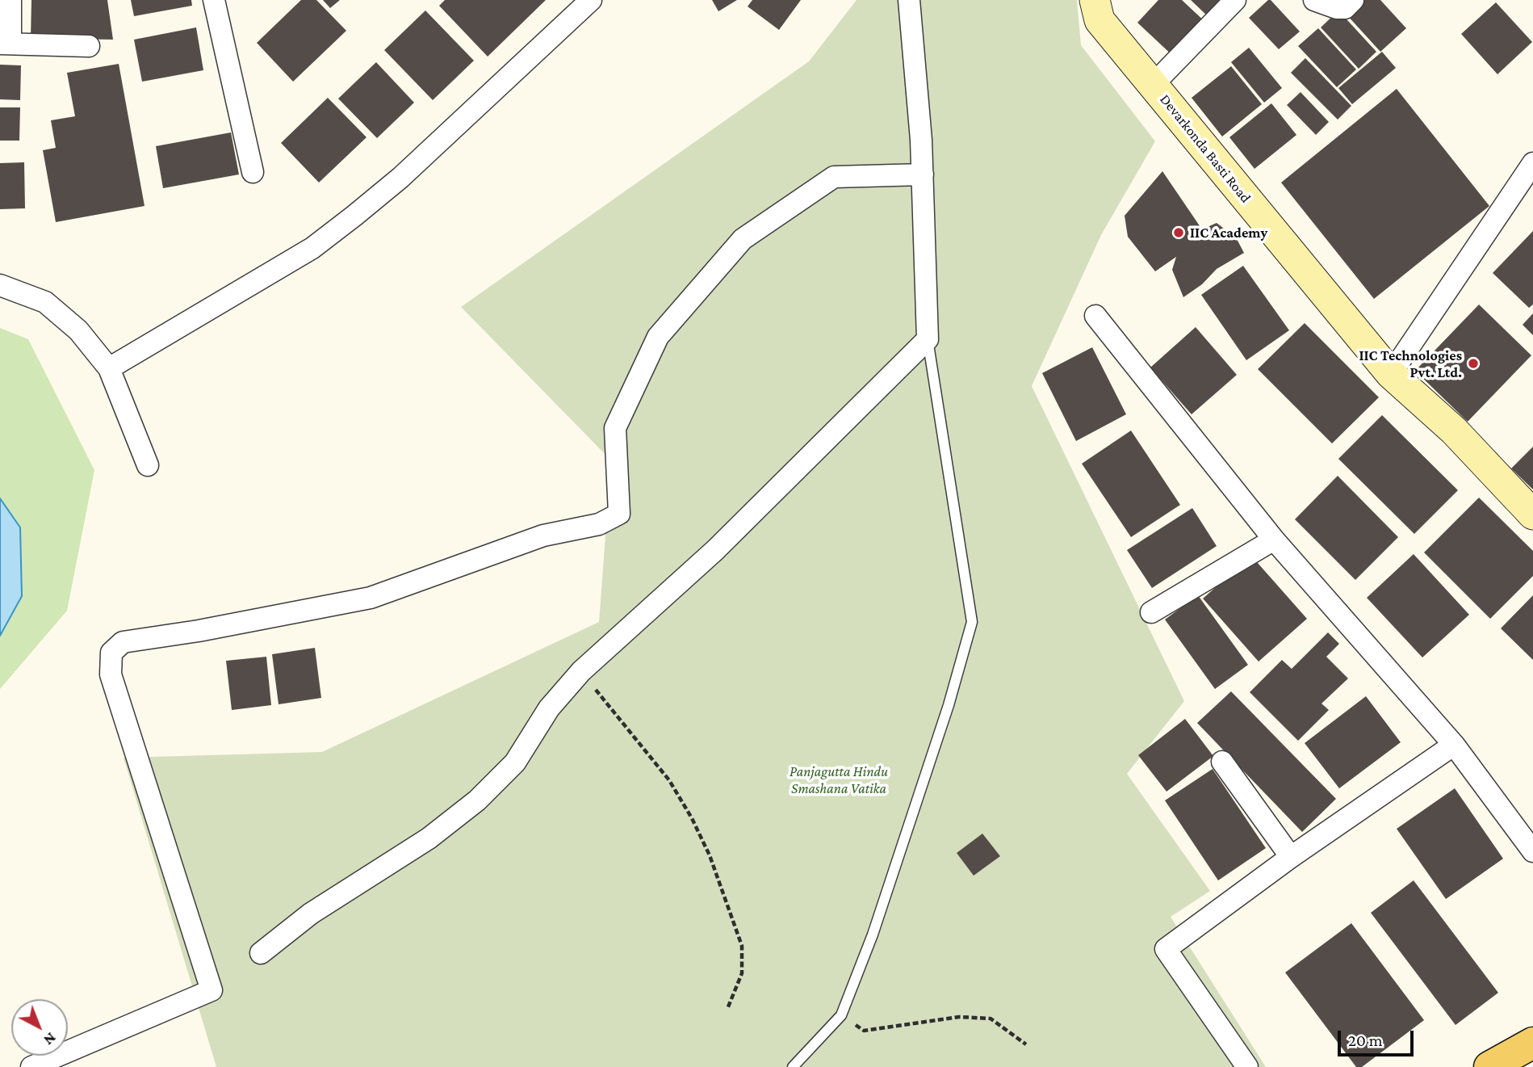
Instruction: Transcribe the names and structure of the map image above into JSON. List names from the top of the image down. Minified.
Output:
{"streets":{"street":["Devarkonda Basti Road"]},"parks":["Panjagutta Hindu Smashana Vatika"],"places":["IIC Academy","IIC Technologies Pvt. Ltd."],"scale_bar":"20 m","north":"bottom right"}
